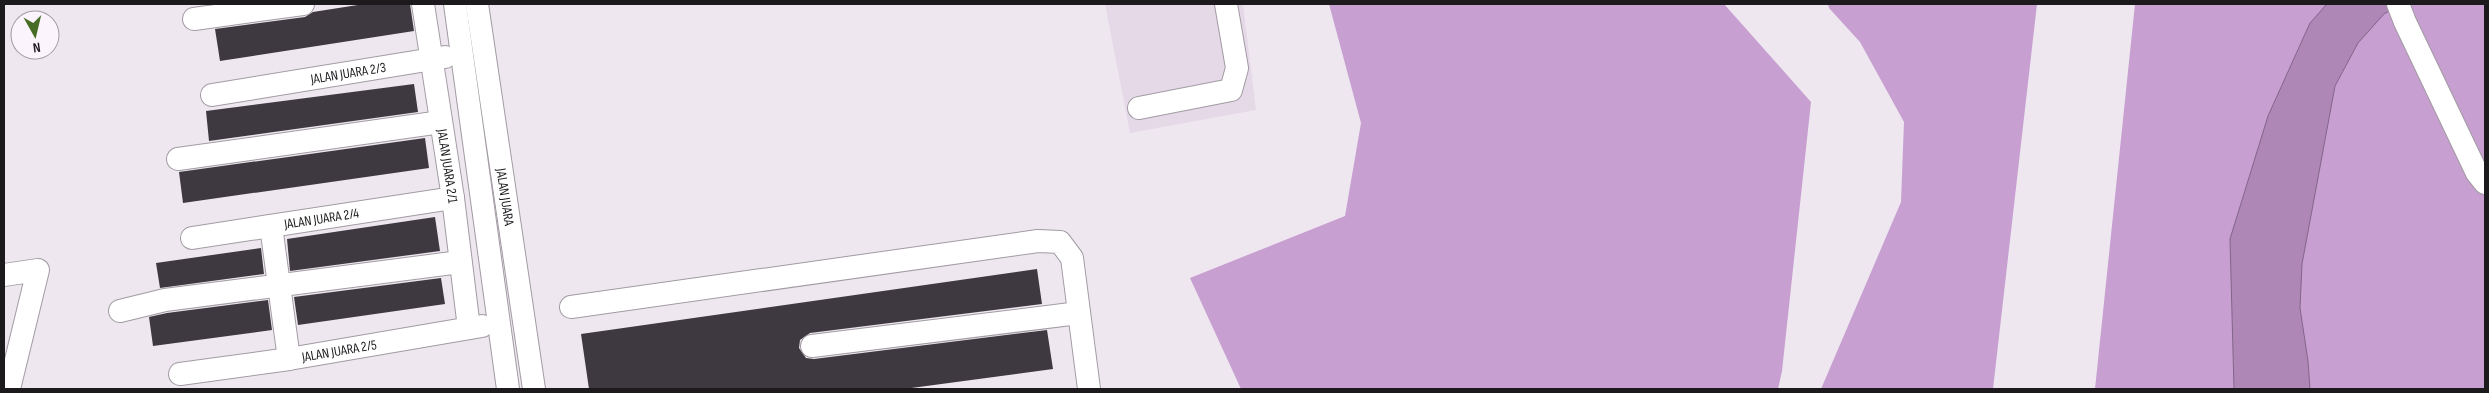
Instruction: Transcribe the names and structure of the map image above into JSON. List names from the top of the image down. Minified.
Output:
{"streets":{"street":["JALAN JUARA 2/3","JALAN JUARA 2/1","JALAN JUARA","JALAN JUARA 2/4","JALAN JUARA 2/5"]},"crossings":[["JALAN JUARA 2/3","JALAN JUARA 2/1"],["JALAN JUARA 2/3","JALAN JUARA"],["JALAN JUARA 2/1","JALAN JUARA 2/4"],["JALAN JUARA 2/1","JALAN JUARA 2/5"],["JALAN JUARA","JALAN JUARA 2/5"]],"north":"bottom"}
